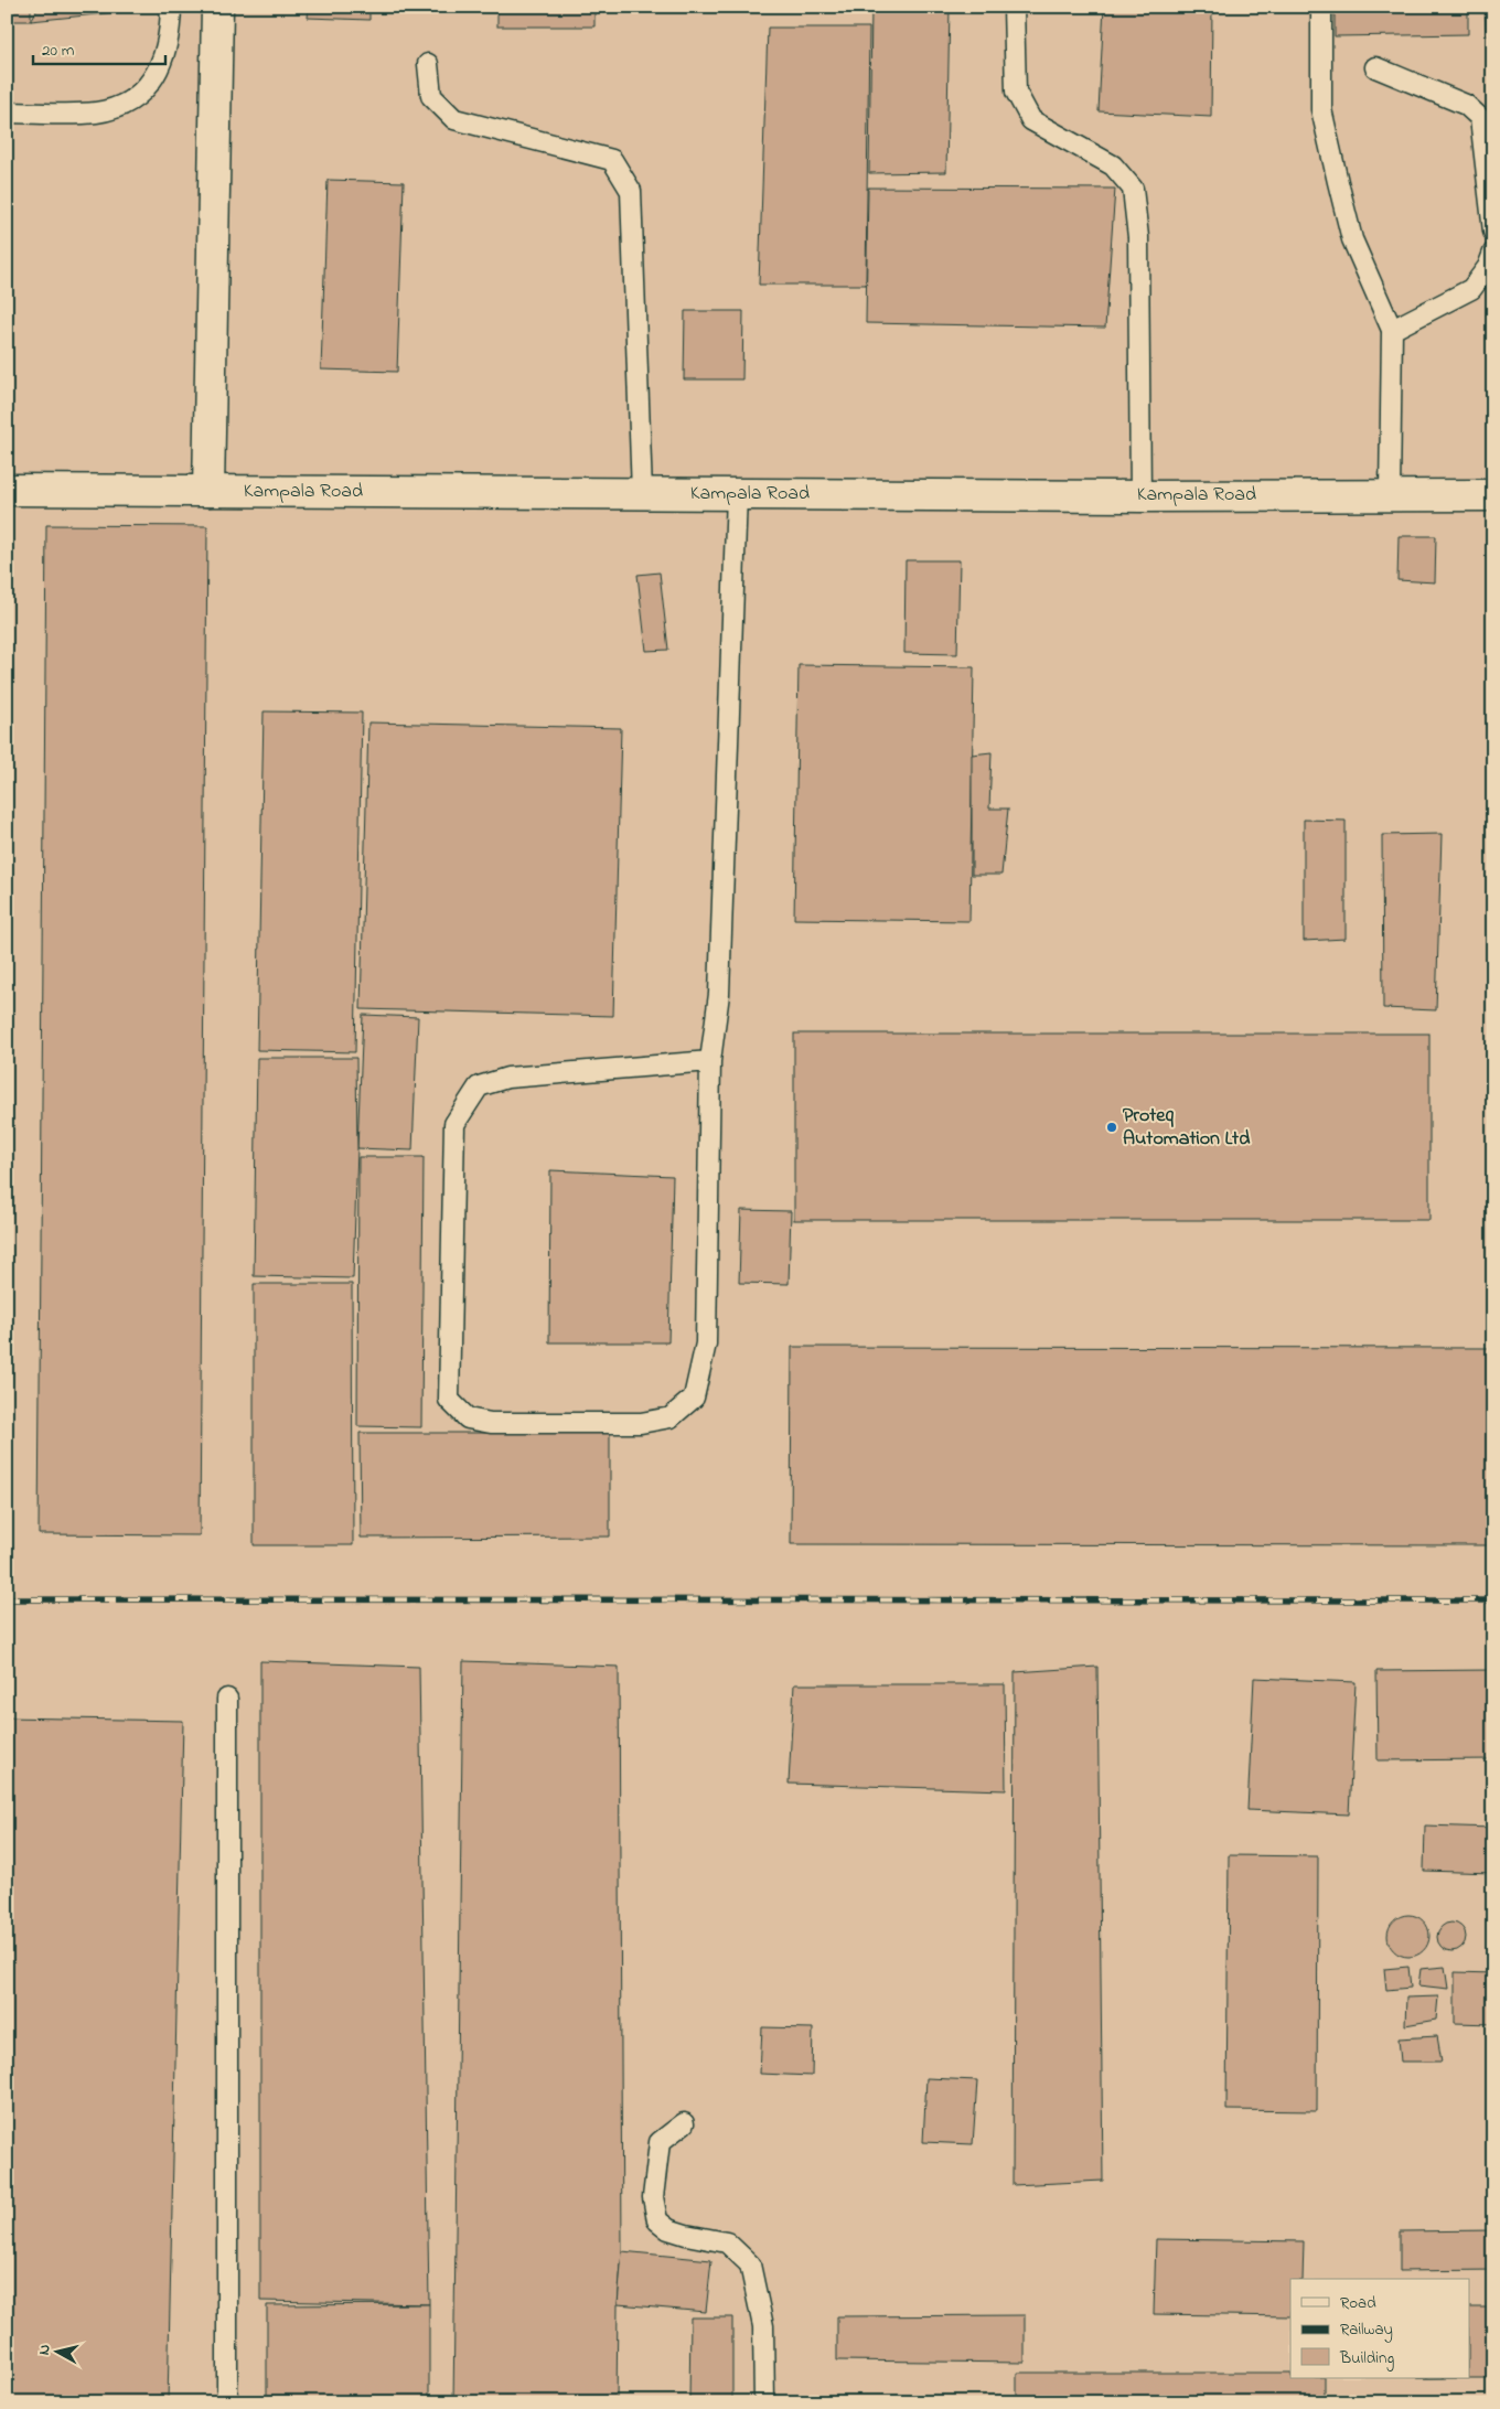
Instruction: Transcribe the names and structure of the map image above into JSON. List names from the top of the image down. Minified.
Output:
{"streets":{"street":["Kampala Road"]},"places":["Proteq Automation Ltd"],"legend":["Road","Railway","Building"],"scale_bar":"20 m","north":"left"}
